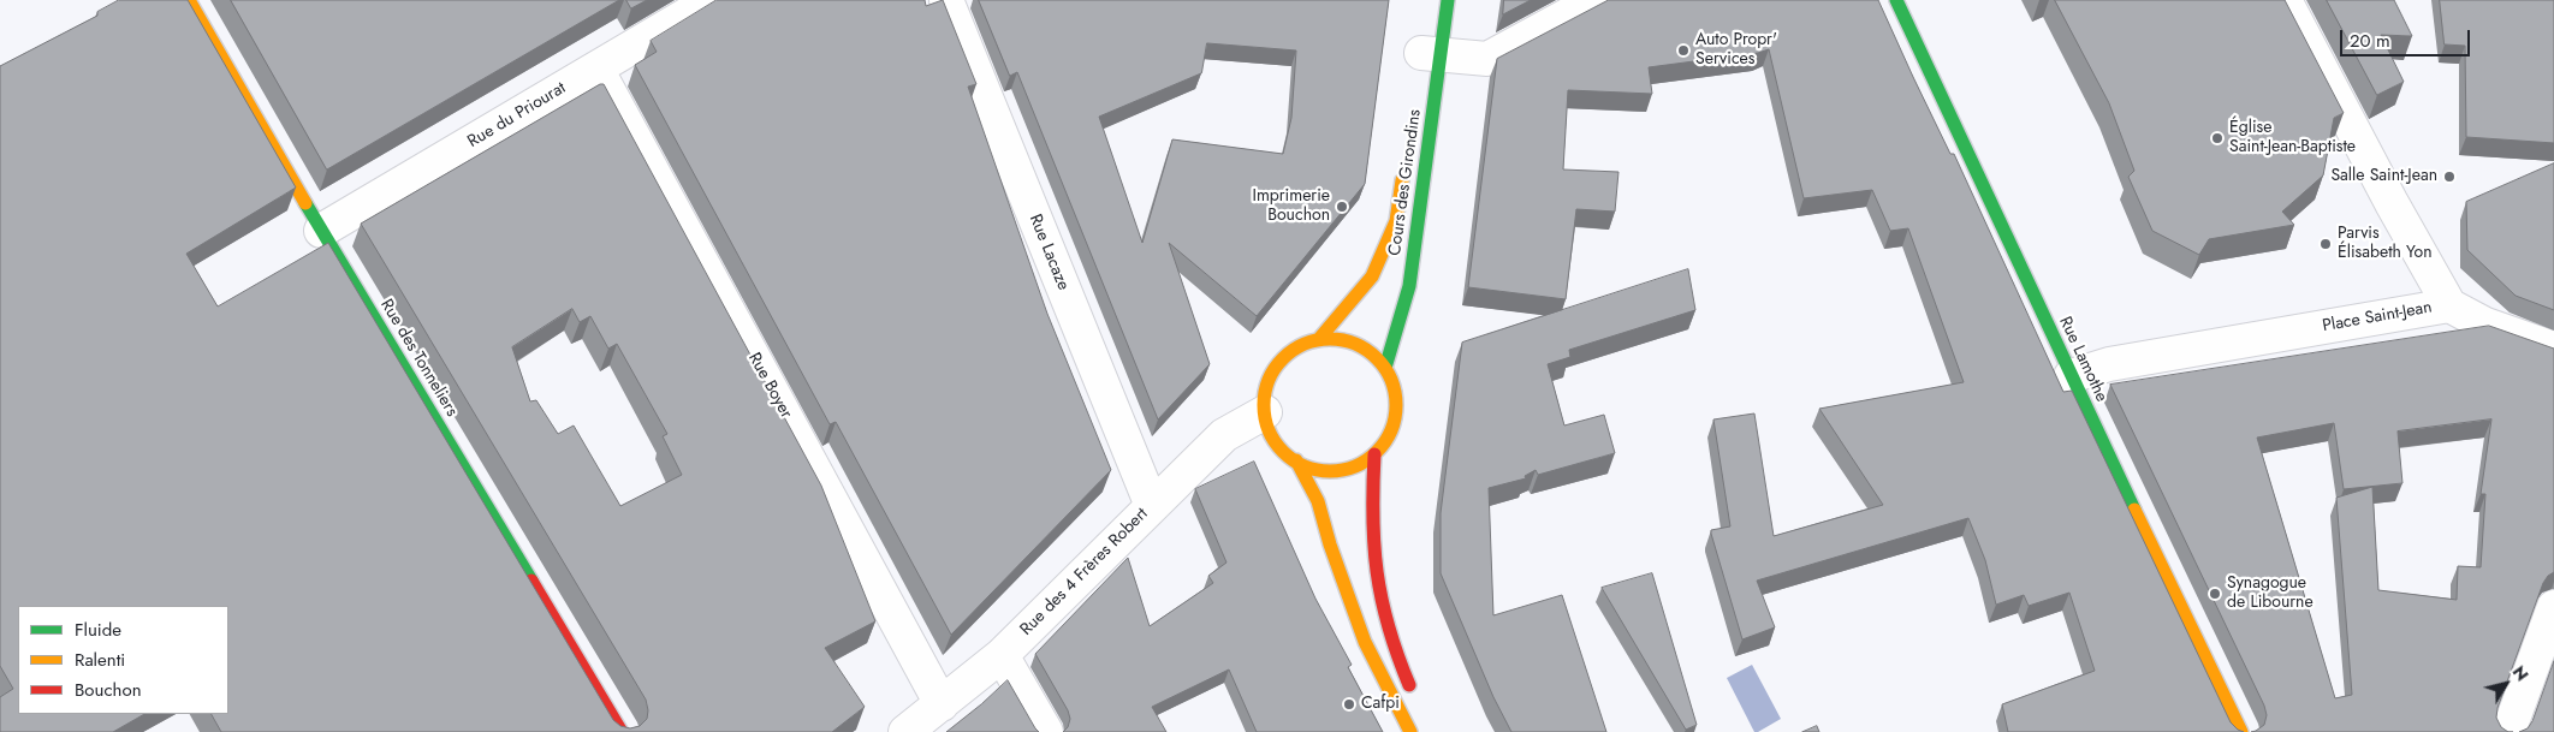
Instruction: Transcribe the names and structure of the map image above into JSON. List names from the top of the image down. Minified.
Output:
{"streets":{"street":["Rue du Priourat","Cours des Girondins","Rue Lacaze","Place Saint-Jean","Rue des Tonneliers","Rue Lamothe","Rue Boyer","Rue des 4 Frères Robert"]},"crossings":[["Rue du Priourat","Rue des Tonneliers"],["Rue du Priourat","Rue Boyer"],["Cours des Girondins","Rue des 4 Frères Robert"],["Rue Lacaze","Rue des 4 Frères Robert"],["Place Saint-Jean","Rue Lamothe"],["Rue Boyer","Rue des 4 Frères Robert"]],"places":["Auto Propr' Services","Église Saint-Jean-Baptiste","Salle Saint-Jean","Imprimerie Bouchon","Parvis Élisabeth Yon","Synagogue de Libourne","Cafpi"],"legend":["Fluide","Ralenti","Bouchon"],"scale_bar":"20 m","north":"top right"}
